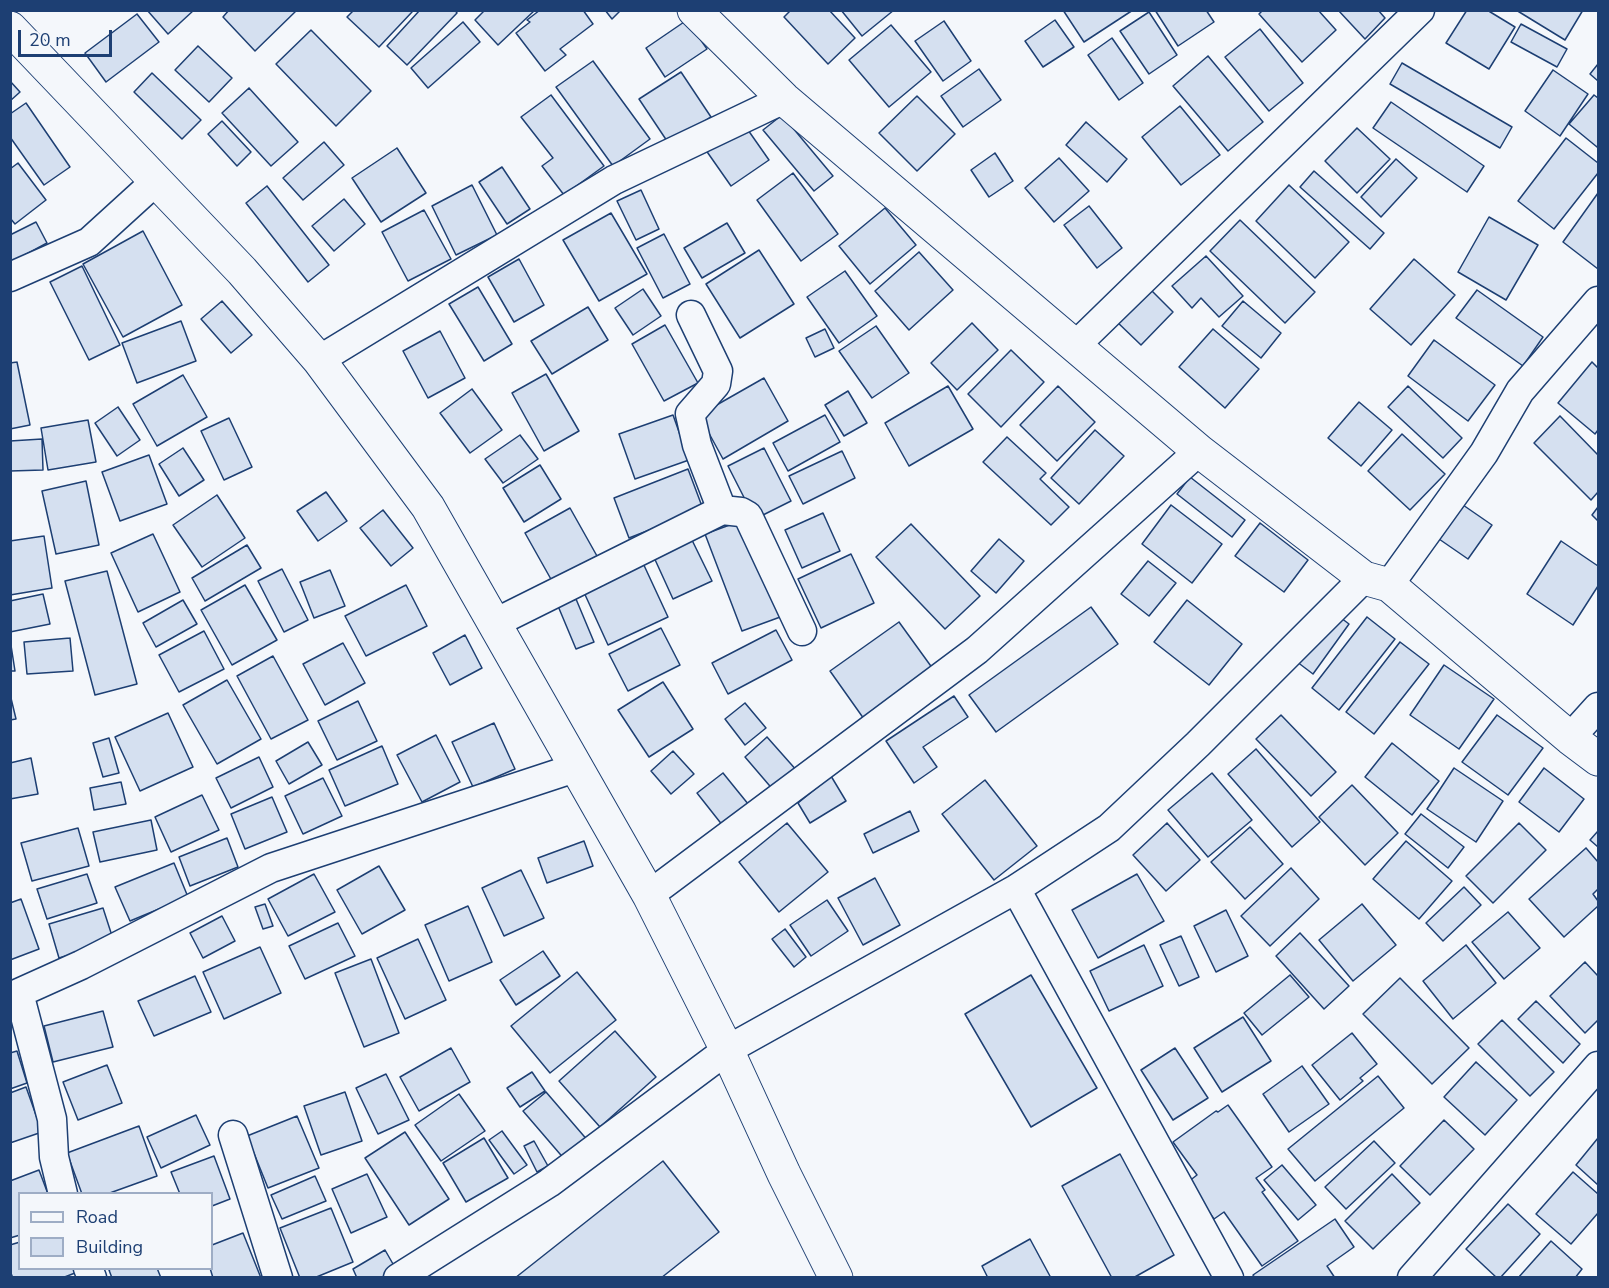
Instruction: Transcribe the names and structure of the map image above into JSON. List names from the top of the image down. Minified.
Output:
{"legend":["Road","Building"],"scale_bar":"20 m"}
